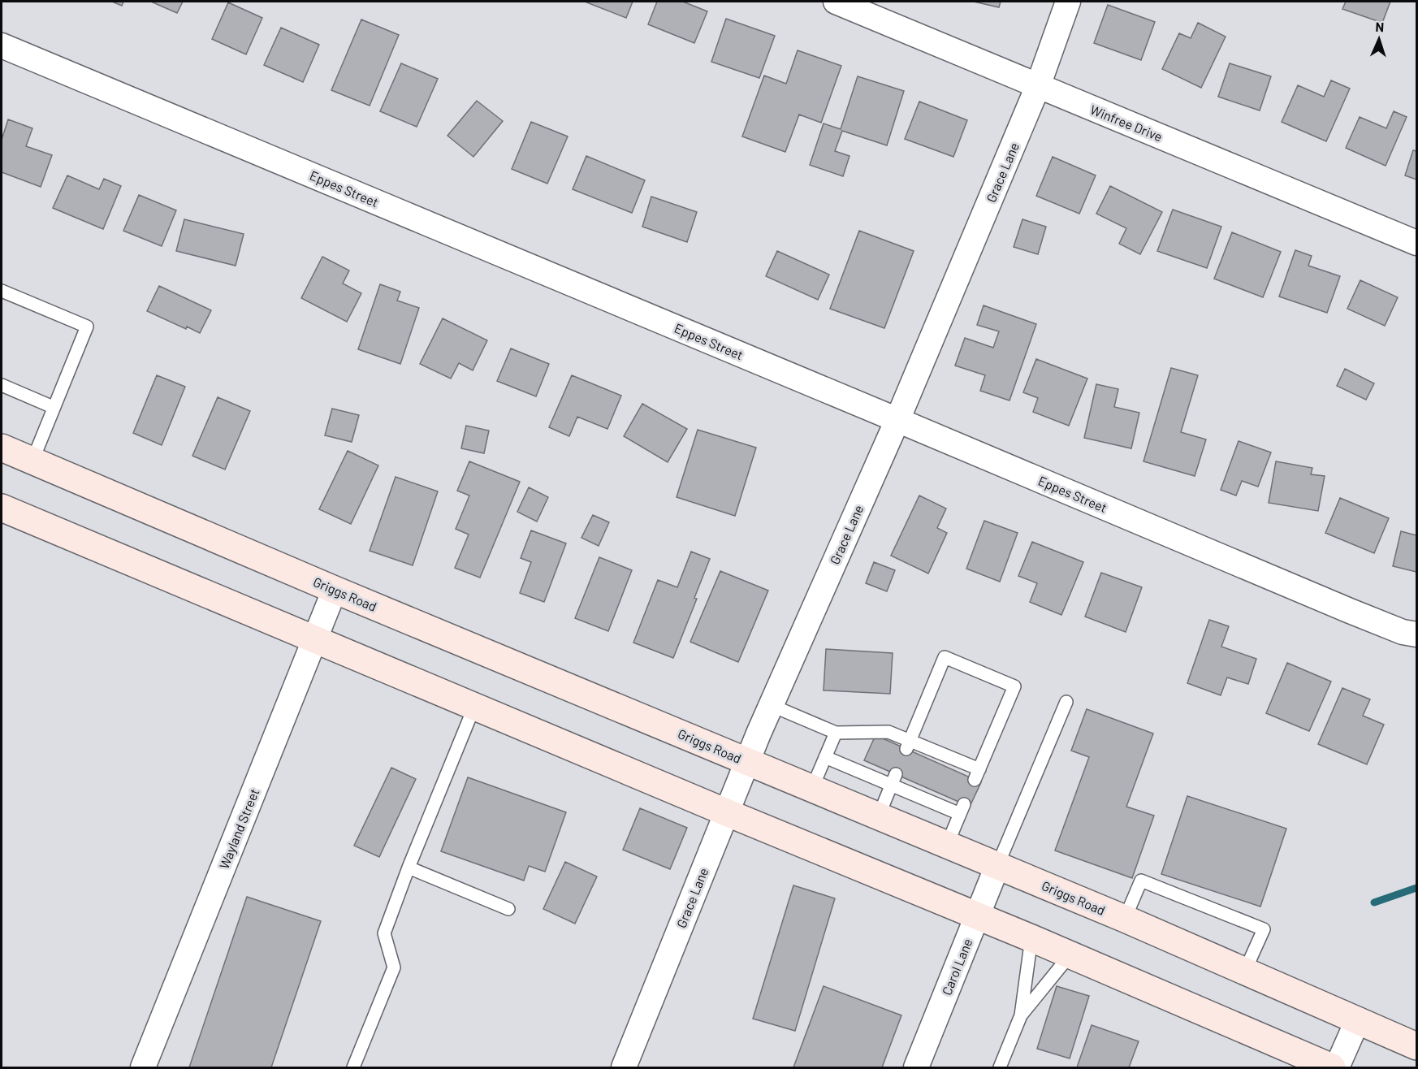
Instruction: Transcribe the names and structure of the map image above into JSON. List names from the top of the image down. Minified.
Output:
{"streets":{"main road":["Griggs Road"],"street":["Winfree Drive","Grace Lane","Eppes Street","Wayland Street","Carol Lane"]},"crossings":[["Winfree Drive","Grace Lane"],["Grace Lane","Eppes Street"],["Grace Lane","Griggs Road"],["Griggs Road","Wayland Street"],["Griggs Road","Carol Lane"]],"north":"top"}
